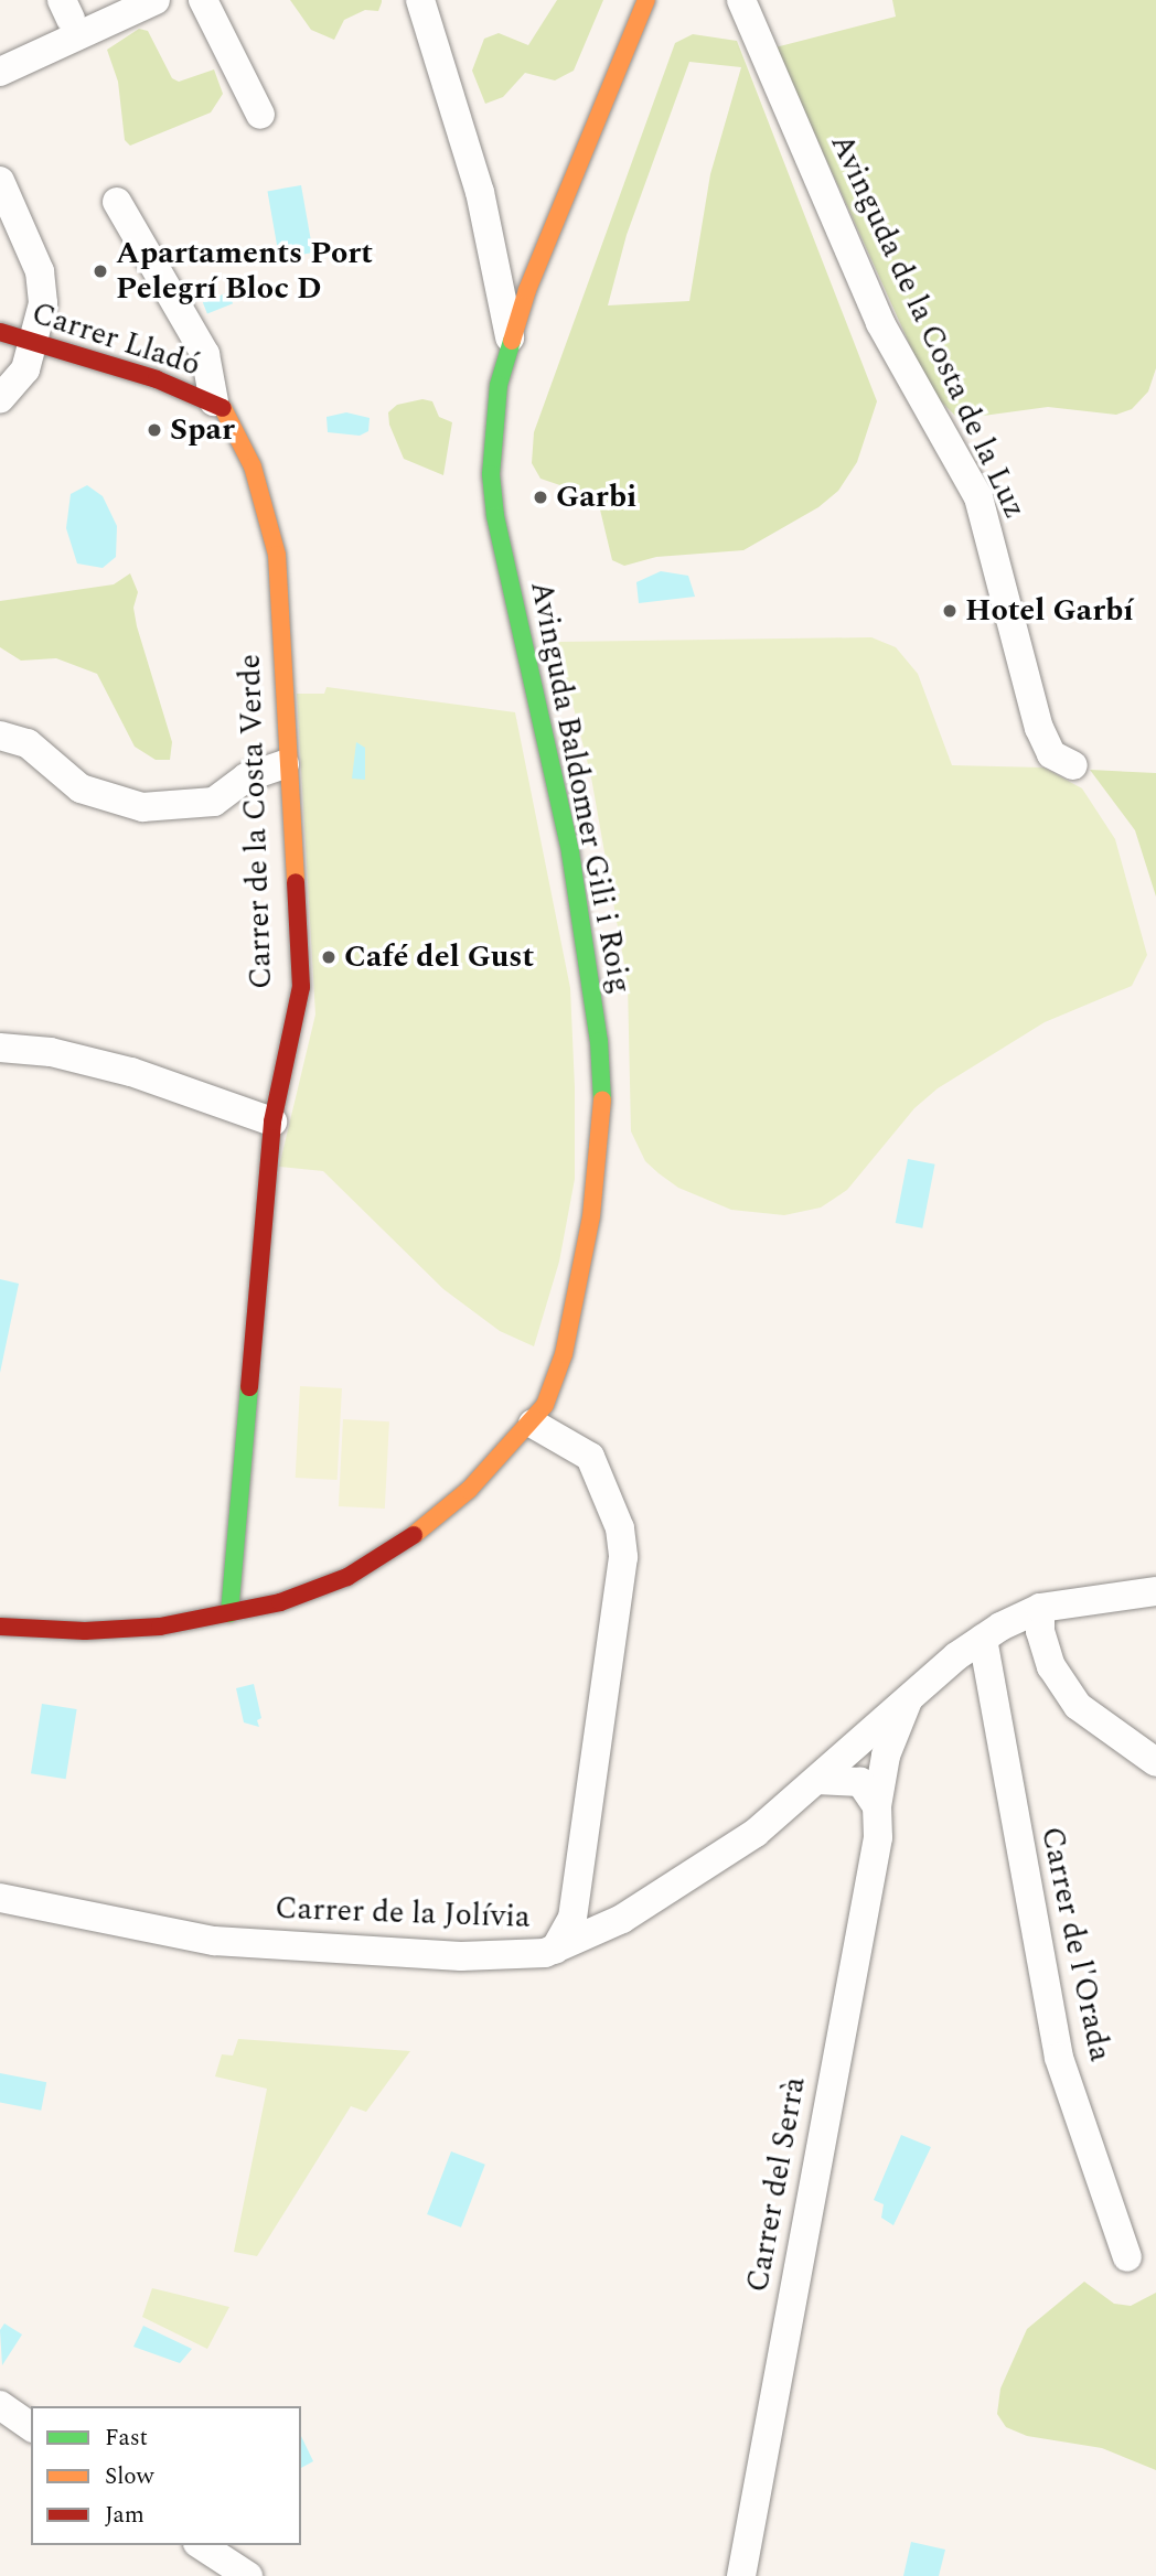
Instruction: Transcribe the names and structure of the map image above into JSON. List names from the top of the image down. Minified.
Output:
{"streets":{"street":["Avinguda de la Costa de la Luz","Carrer Lladó","Avinguda Baldomer Gili i Roig","Carrer de la Costa Verde","Carrer de la Jolívia","Carrer de l'Orada","Carrer del Serrà"]},"crossings":[["Carrer Lladó","Carrer de la Costa Verde"],["Avinguda Baldomer Gili i Roig","Carrer de la Costa Verde"],["Carrer de la Jolívia","Carrer de l'Orada"],["Carrer de la Jolívia","Carrer del Serrà"]],"places":["Apartaments Port Pelegrí Bloc D","Spar","Garbi","Hotel Garbí","Café del Gust"],"legend":["Fast","Slow","Jam"]}
